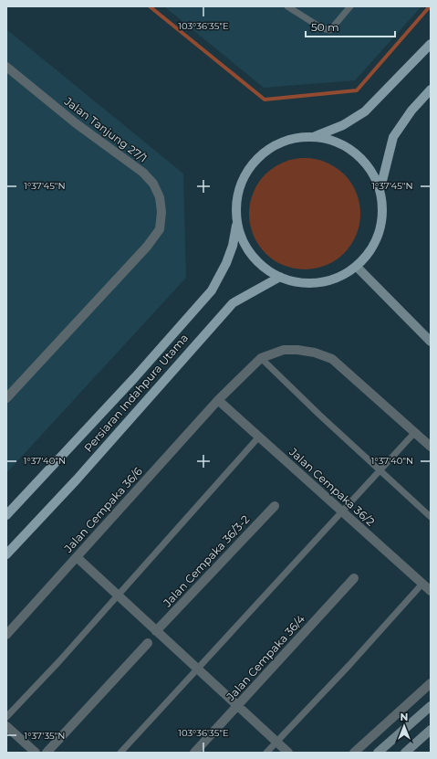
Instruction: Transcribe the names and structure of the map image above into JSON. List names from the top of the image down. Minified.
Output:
{"streets":{"main road":["Persiaran Indahpura Utama"],"street":["Jalan Tanjung 27/1","Jalan Cempaka 36/2","Jalan Cempaka 36/6","Jalan Cempaka 36/3-2","Jalan Cempaka 36/4"]},"crossings":[["Jalan Cempaka 36/2","Jalan Cempaka 36/6"]],"scale_bar":"50 m","north":"top","coordinates":["103°36'35\"E","1°37'45\"N","1°37'40\"N","1°37'35\"N"]}
